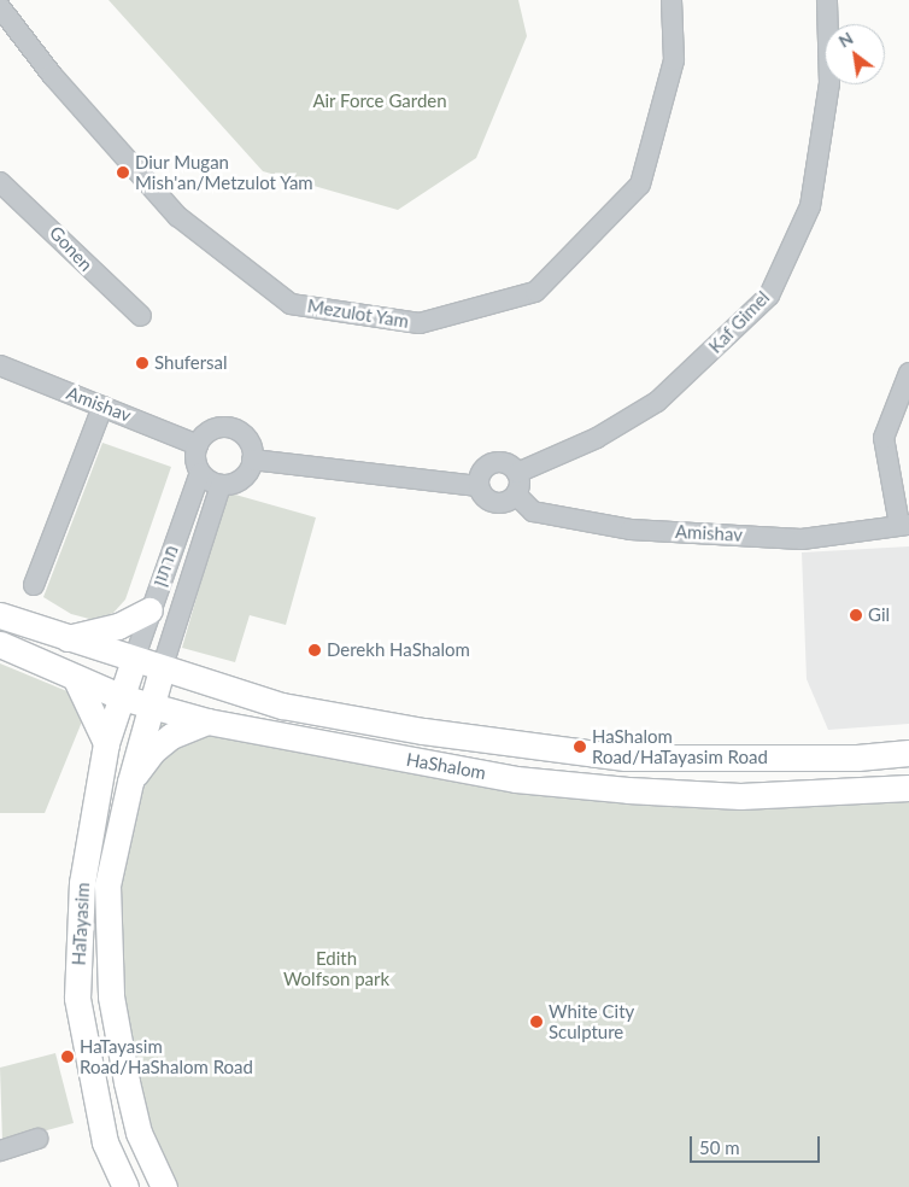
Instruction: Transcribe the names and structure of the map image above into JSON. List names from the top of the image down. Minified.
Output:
{"streets":{"main road":["HaShalom","HaTayasim"],"street":["Gonen","Mezulot Yam","Kaf Gimel","Amishav","מרתון"]},"crossings":[["Kaf Gimel","Amishav"],["Amishav","מרתון"],["מרתון","HaShalom"],["מרתון","HaTayasim"],["HaShalom","HaTayasim"]],"parks":["Air Force Garden","Edith Wolfson park"],"places":["Diur Mugan Mish'an/Metzulot Yam","Shufersal","Gil","Derekh HaShalom","HaShalom Road/HaTayasim Road","White City Sculpture","HaTayasim Road/HaShalom Road"],"scale_bar":"50 m","north":"top left"}
